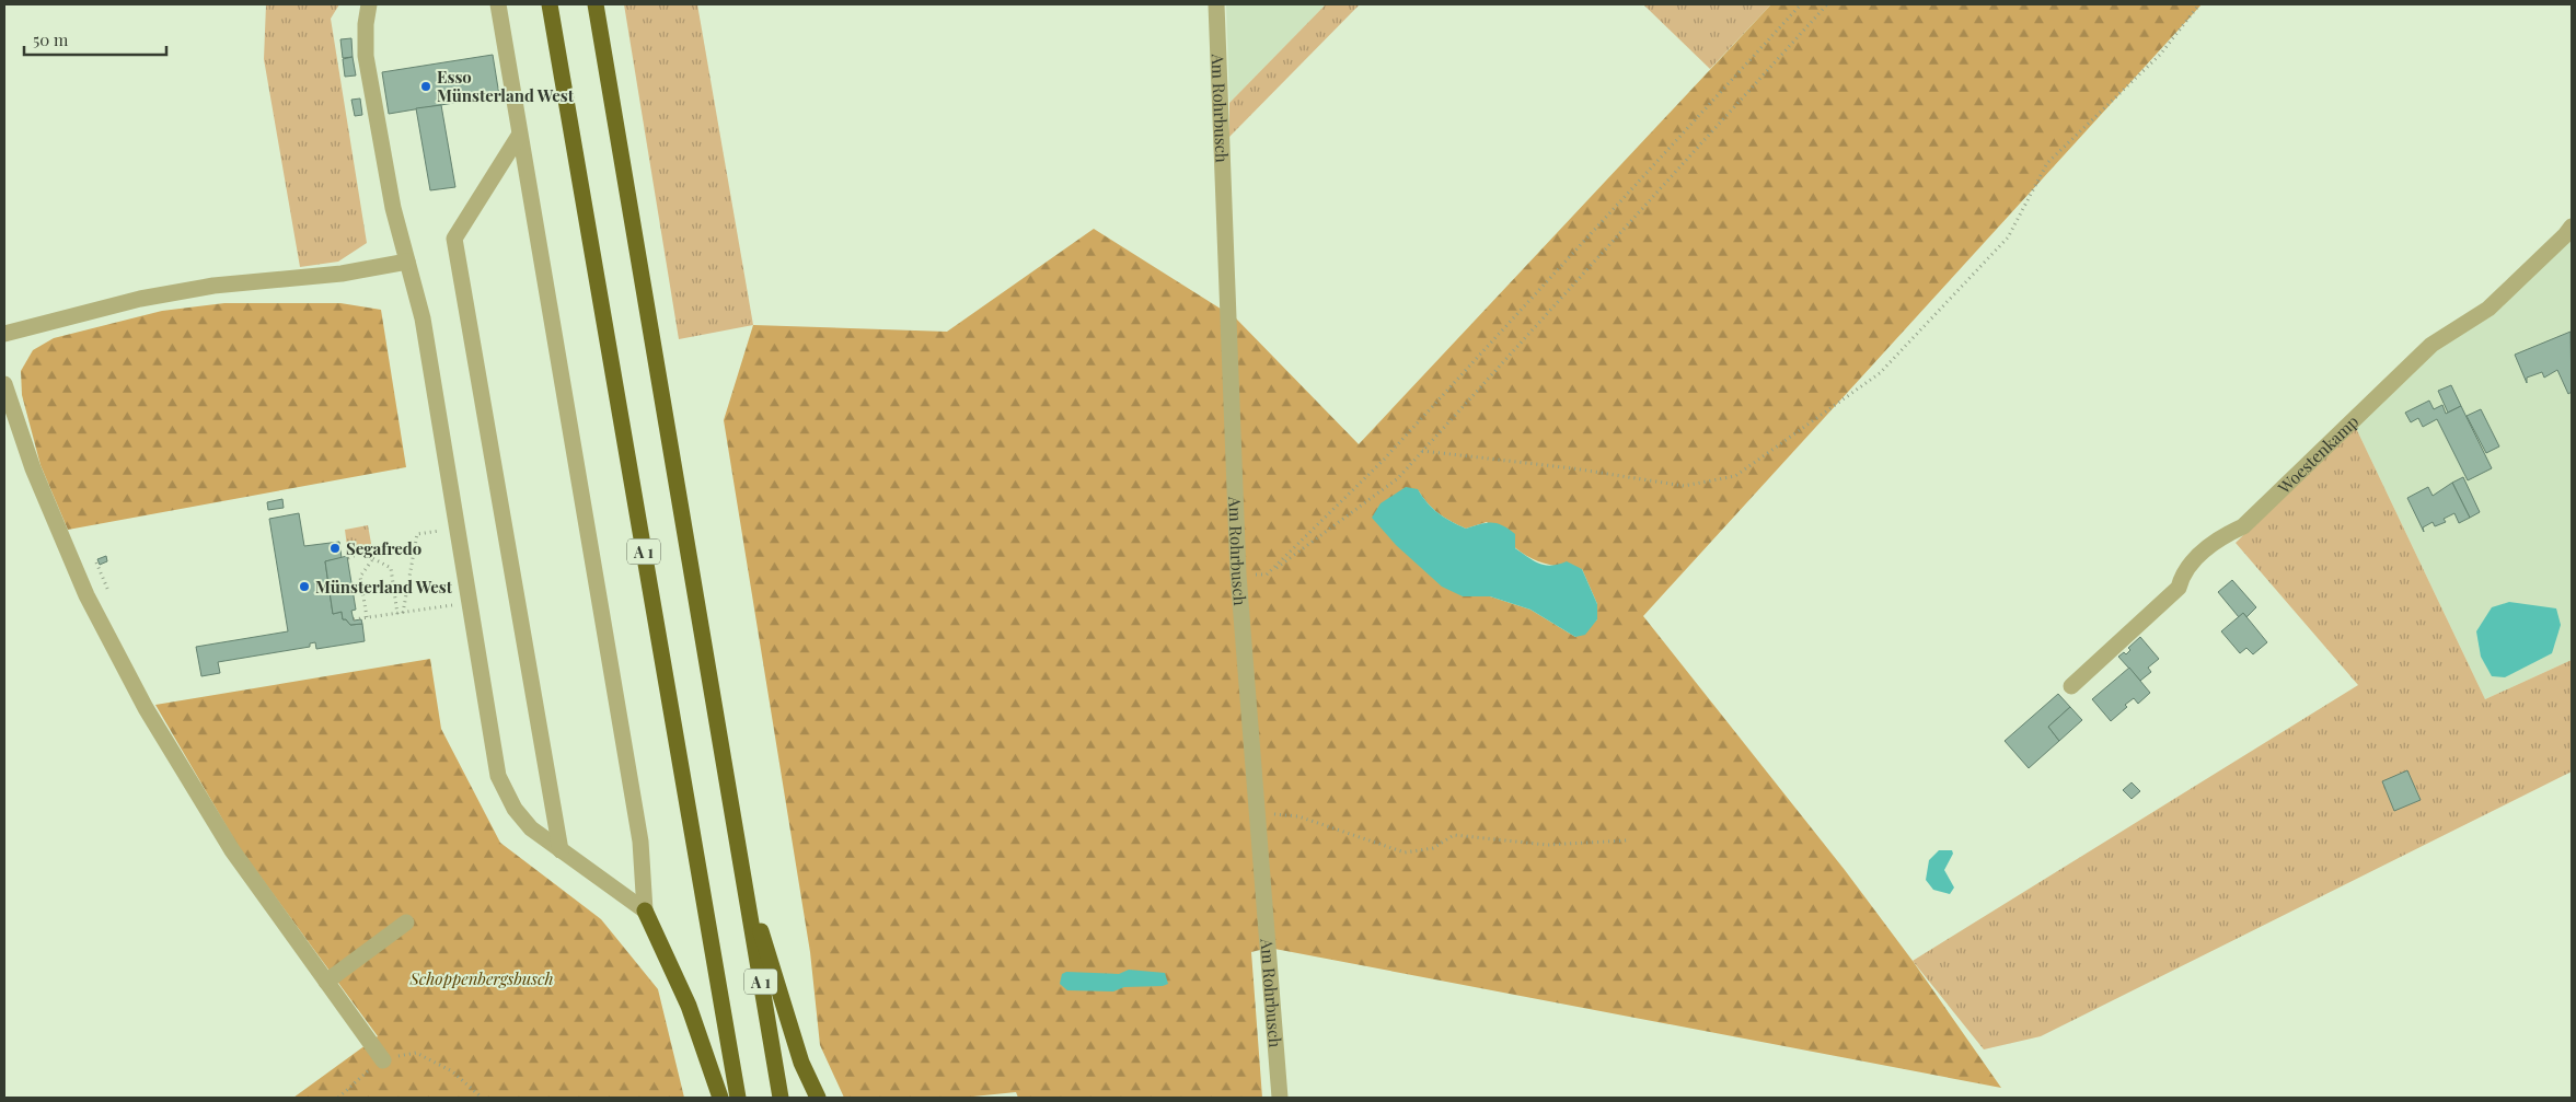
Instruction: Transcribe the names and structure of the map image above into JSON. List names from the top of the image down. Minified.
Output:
{"streets":{"highway":["A 1"],"street":["Am Rohrbusch","Woestenkamp"]},"parks":["Schoppenbergsbusch"],"places":["Esso Münsterland West","Segafredo","Münsterland West"],"scale_bar":"50 m"}
